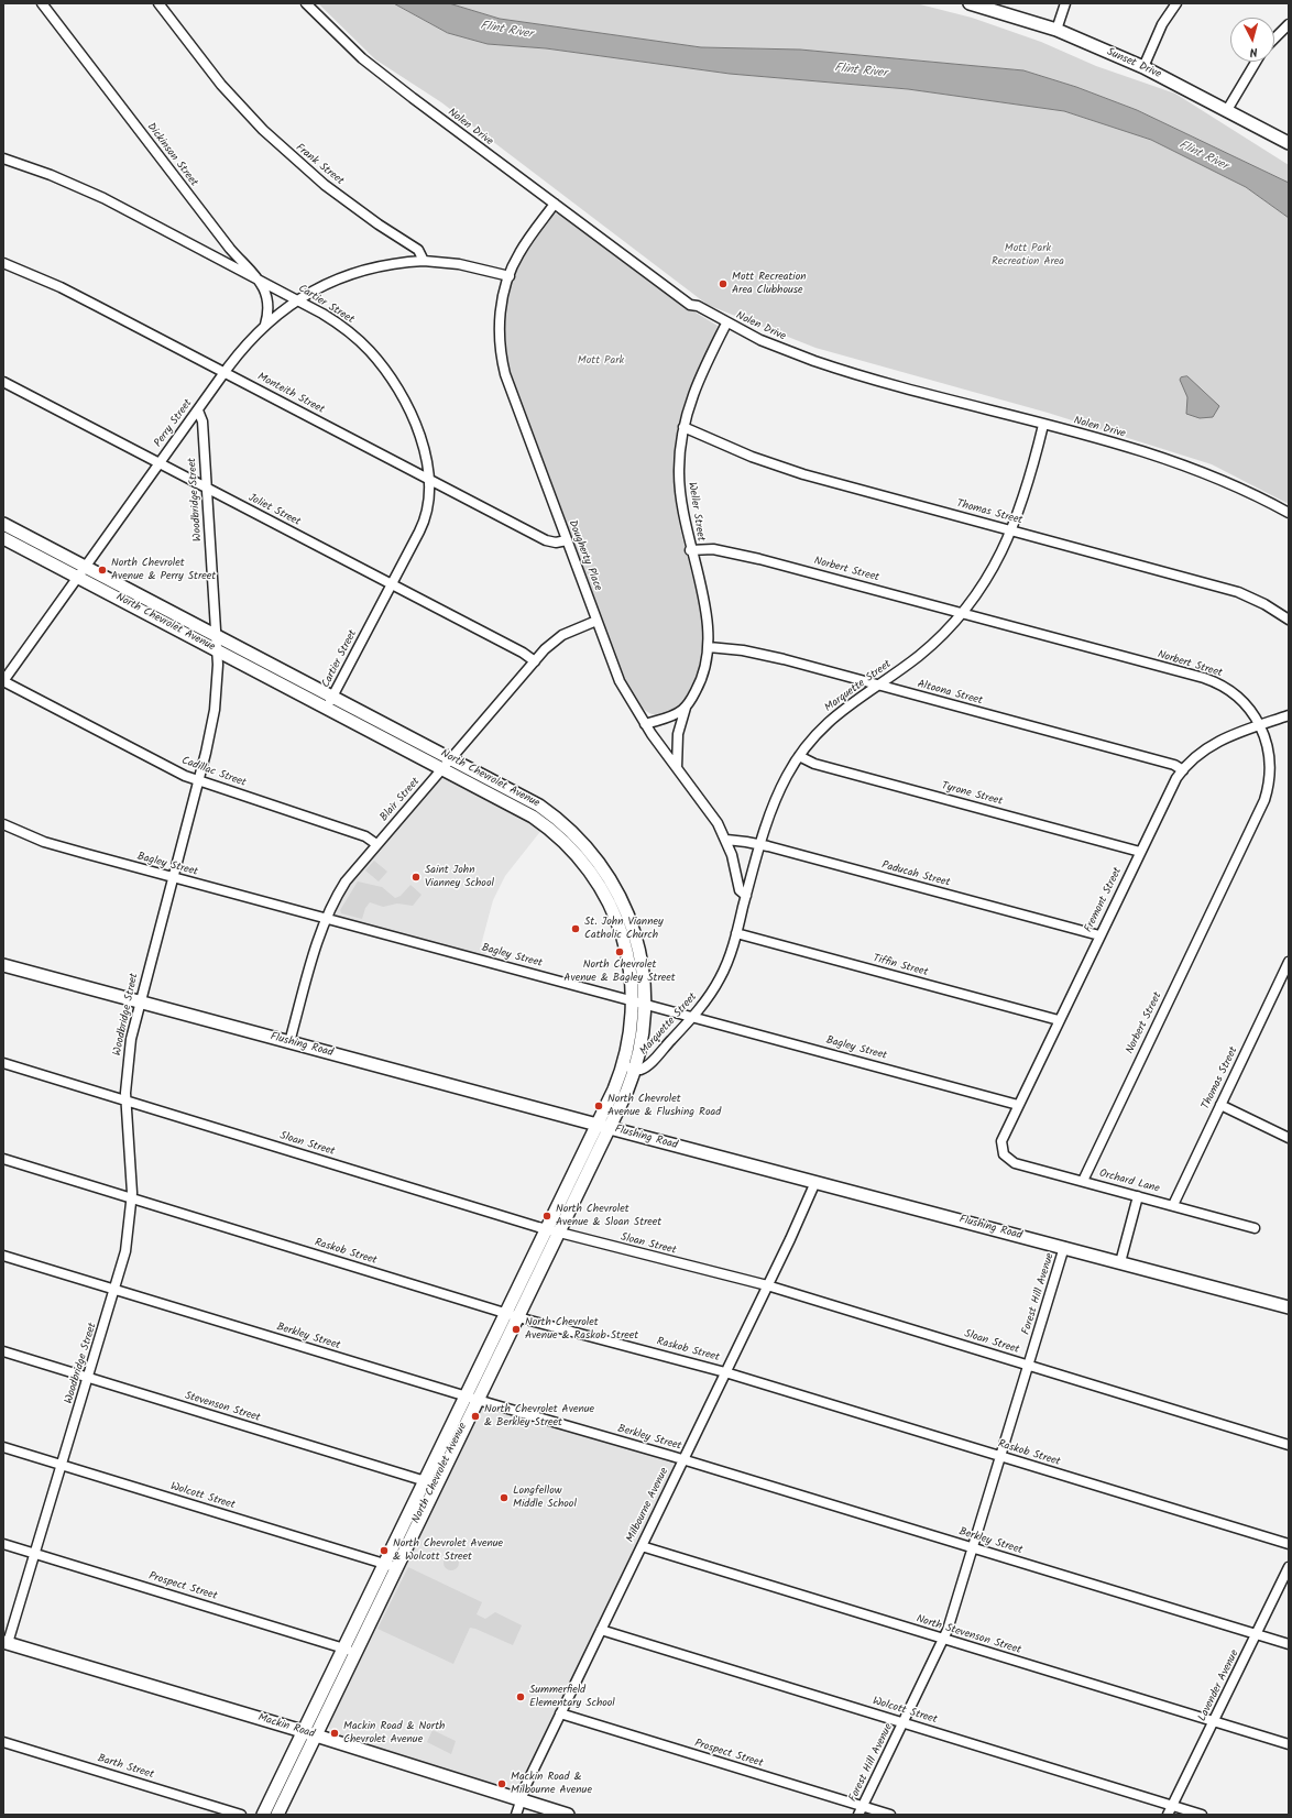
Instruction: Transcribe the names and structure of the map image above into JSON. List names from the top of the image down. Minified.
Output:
{"streets":{"street":["Sunset Drive","Nolen Drive","Dickinson Street","Frank Street","Cartier Street","Monteith Street","Perry Street","Woodbridge Street","Joliet Street","Weller Street","Thomas Street","Dougherty Place","Norbert Street","North Chevrolet Avenue","Marquette Street","Altoona Street","Cadillac Street","Tyrone Street","Blair Street","Bagley Street","Paducah Street","Fremont Street","Tiffin Street","Flushing Road","Sloan Street","Orchard Lane","Raskob Street","Forest Hill Avenue","Berkley Street","Stevenson Street","Wolcott Street","Milbourne Avenue","Prospect Street","North Stevenson Street","Lavender Avenue","Mackin Road","Barth Street"]},"crossings":[["Nolen Drive","Weller Street"],["Nolen Drive","Dougherty Place"],["Nolen Drive","Marquette Street"],["Dickinson Street","Cartier Street"],["Dickinson Street","Perry Street"],["Frank Street","Perry Street"],["Cartier Street","Monteith Street"],["Cartier Street","Perry Street"],["Cartier Street","Joliet Street"],["Cartier Street","North Chevrolet Avenue"],["Monteith Street","Perry Street"],["Monteith Street","Dougherty Place"],["Perry Street","Woodbridge Street"],["Perry Street","Joliet Street"],["Perry Street","North Chevrolet Avenue"],["Perry Street","Cadillac Street"],["Woodbridge Street","Joliet Street"],["Woodbridge Street","North Chevrolet Avenue"],["Woodbridge Street","Cadillac Street"],["Woodbridge Street","Bagley Street"],["Woodbridge Street","Flushing Road"],["Woodbridge Street","Sloan Street"],["Woodbridge Street","Raskob Street"],["Woodbridge Street","Berkley Street"],["Woodbridge Street","Stevenson Street"],["Woodbridge Street","Wolcott Street"],["Woodbridge Street","Prospect Street"],["Woodbridge Street","Mackin Road"],["Joliet Street","Blair Street"],["Weller Street","Thomas Street"],["Weller Street","Dougherty Place"],["Weller Street","Norbert Street"],["Weller Street","Altoona Street"],["Thomas Street","Marquette Street"],["Thomas Street","Orchard Lane"],["Dougherty Place","Marquette Street"],["Dougherty Place","Blair Street"],["Dougherty Place","Paducah Street"],["Norbert Street","Marquette Street"],["Norbert Street","Fremont Street"],["Norbert Street","Orchard Lane"],["North Chevrolet Avenue","Marquette Street"],["North Chevrolet Avenue","Blair Street"],["North Chevrolet Avenue","Bagley Street"],["North Chevrolet Avenue","Flushing Road"],["North Chevrolet Avenue","Sloan Street"],["North Chevrolet Avenue","Raskob Street"],["North Chevrolet Avenue","Berkley Street"],["North Chevrolet Avenue","Stevenson Street"],["North Chevrolet Avenue","Wolcott Street"],["North Chevrolet Avenue","Prospect Street"],["North Chevrolet Avenue","Mackin Road"],["Marquette Street","Altoona Street"],["Marquette Street","Tyrone Street"],["Marquette Street","Bagley Street"],["Marquette Street","Paducah Street"],["Marquette Street","Tiffin Street"],["Altoona Street","Fremont Street"],["Cadillac Street","Blair Street"],["Tyrone Street","Fremont Street"],["Blair Street","Bagley Street"],["Blair Street","Flushing Road"],["Bagley Street","Fremont Street"],["Paducah Street","Fremont Street"],["Fremont Street","Tiffin Street"],["Fremont Street","Orchard Lane"],["Flushing Road","Forest Hill Avenue"],["Flushing Road","Milbourne Avenue"],["Sloan Street","Forest Hill Avenue"],["Sloan Street","Milbourne Avenue"],["Raskob Street","Forest Hill Avenue"],["Raskob Street","Milbourne Avenue"],["Forest Hill Avenue","Berkley Street"],["Forest Hill Avenue","Wolcott Street"],["Forest Hill Avenue","Prospect Street"],["Forest Hill Avenue","North Stevenson Street"],["Berkley Street","Milbourne Avenue"],["Berkley Street","Lavender Avenue"],["Wolcott Street","Milbourne Avenue"],["Wolcott Street","Lavender Avenue"],["Milbourne Avenue","Prospect Street"],["Milbourne Avenue","North Stevenson Street"],["Milbourne Avenue","Mackin Road"],["North Stevenson Street","Lavender Avenue"]],"water":["Flint River"],"parks":["Mott Park Recreation Area","Mott Park"],"places":["Mott Recreation Area Clubhouse","North Chevrolet Avenue & Perry Street","Saint John Vianney School","St. John Vianney Catholic Church","North Chevrolet Avenue & Bagley Street","North Chevrolet Avenue & Flushing Road","North Chevrolet Avenue & Sloan Street","North Chevrolet Avenue & Raskob Street","North Chevrolet Avenue & Berkley Street","Longfellow Middle School","North Chevrolet Avenue & Wolcott Street","Summerfield Elementary School","Mackin Road & North Chevrolet Avenue","Mackin Road & Milbourne Avenue"],"north":"bottom"}
